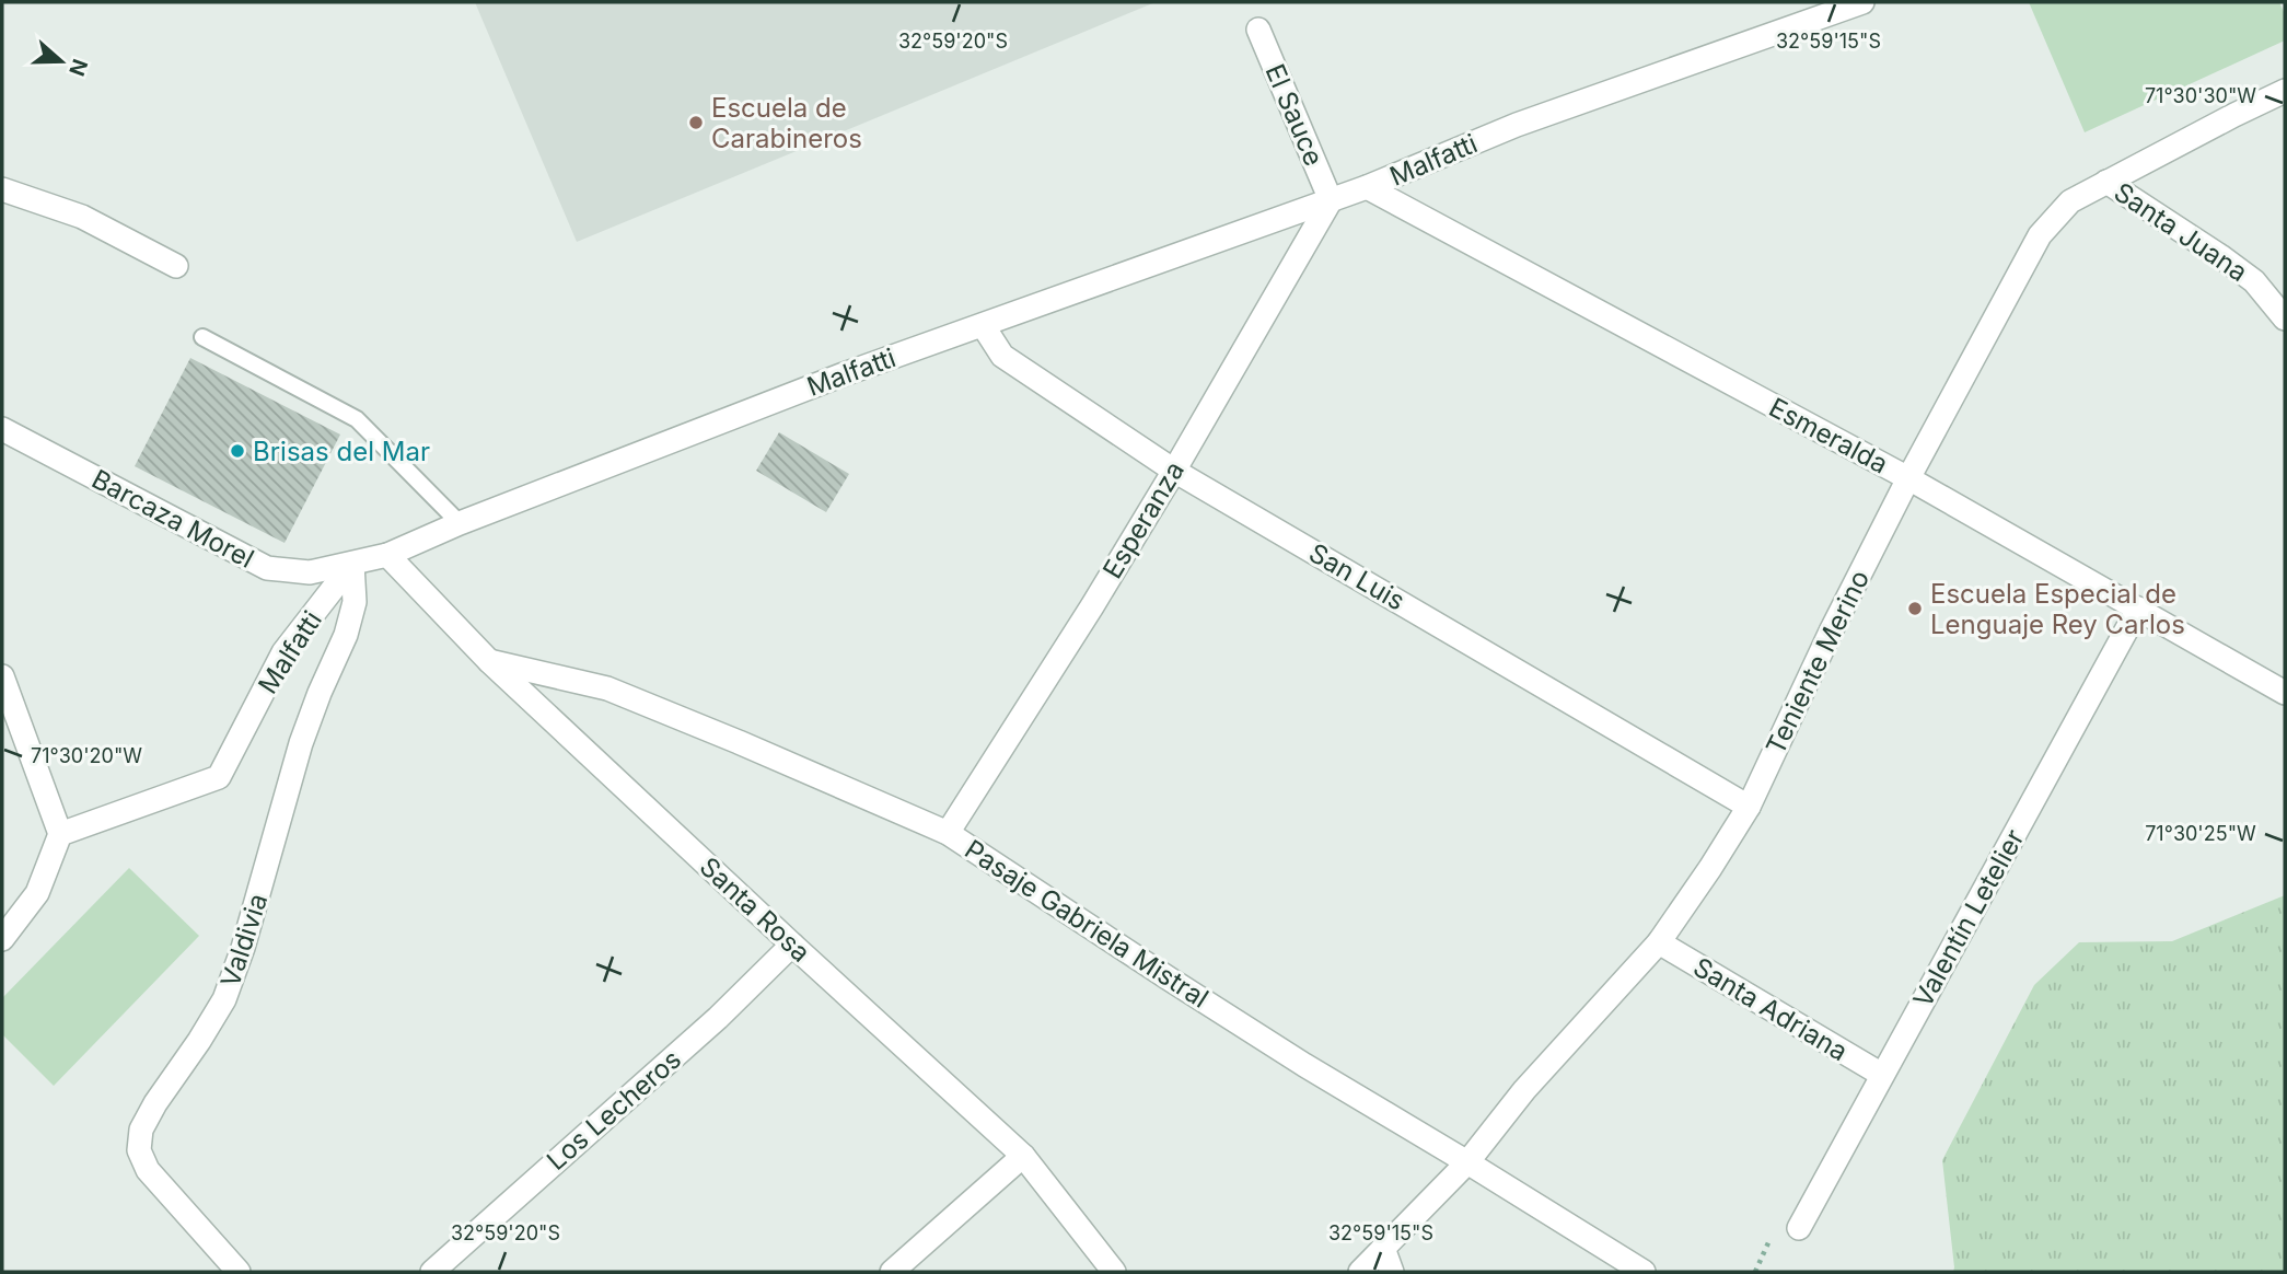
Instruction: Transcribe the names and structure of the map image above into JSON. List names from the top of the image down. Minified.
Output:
{"streets":{"street":["El Sauce","Malfatti","Santa Juana","Esmeralda","Barcaza Morel","Esperanza","San Luis","Teniente Merino","Santa Rosa","Valentín Letelier","Pasaje Gabriela Mistral","Valdivia","Santa Adriana","Los Lecheros"]},"crossings":[["El Sauce","Malfatti"],["El Sauce","Esperanza"],["Malfatti","Esmeralda"],["Malfatti","Barcaza Morel"],["Malfatti","Esperanza"],["Malfatti","San Luis"],["Malfatti","Santa Rosa"],["Malfatti","Valdivia"],["Santa Juana","Teniente Merino"],["Esmeralda","Teniente Merino"],["Esmeralda","Valentín Letelier"],["Barcaza Morel","Valdivia"],["Esperanza","San Luis"],["Esperanza","Pasaje Gabriela Mistral"],["San Luis","Teniente Merino"],["Teniente Merino","Pasaje Gabriela Mistral"],["Teniente Merino","Santa Adriana"],["Santa Rosa","Pasaje Gabriela Mistral"],["Santa Rosa","Los Lecheros"],["Valentín Letelier","Santa Adriana"]],"places":["Escuela de Carabineros","Brisas del Mar","Escuela Especial de Lenguaje Rey Carlos"],"north":"right","coordinates":["32°59'20\"S","32°59'15\"S","71°30'30\"W","71°30'20\"W","71°30'25\"W"]}
